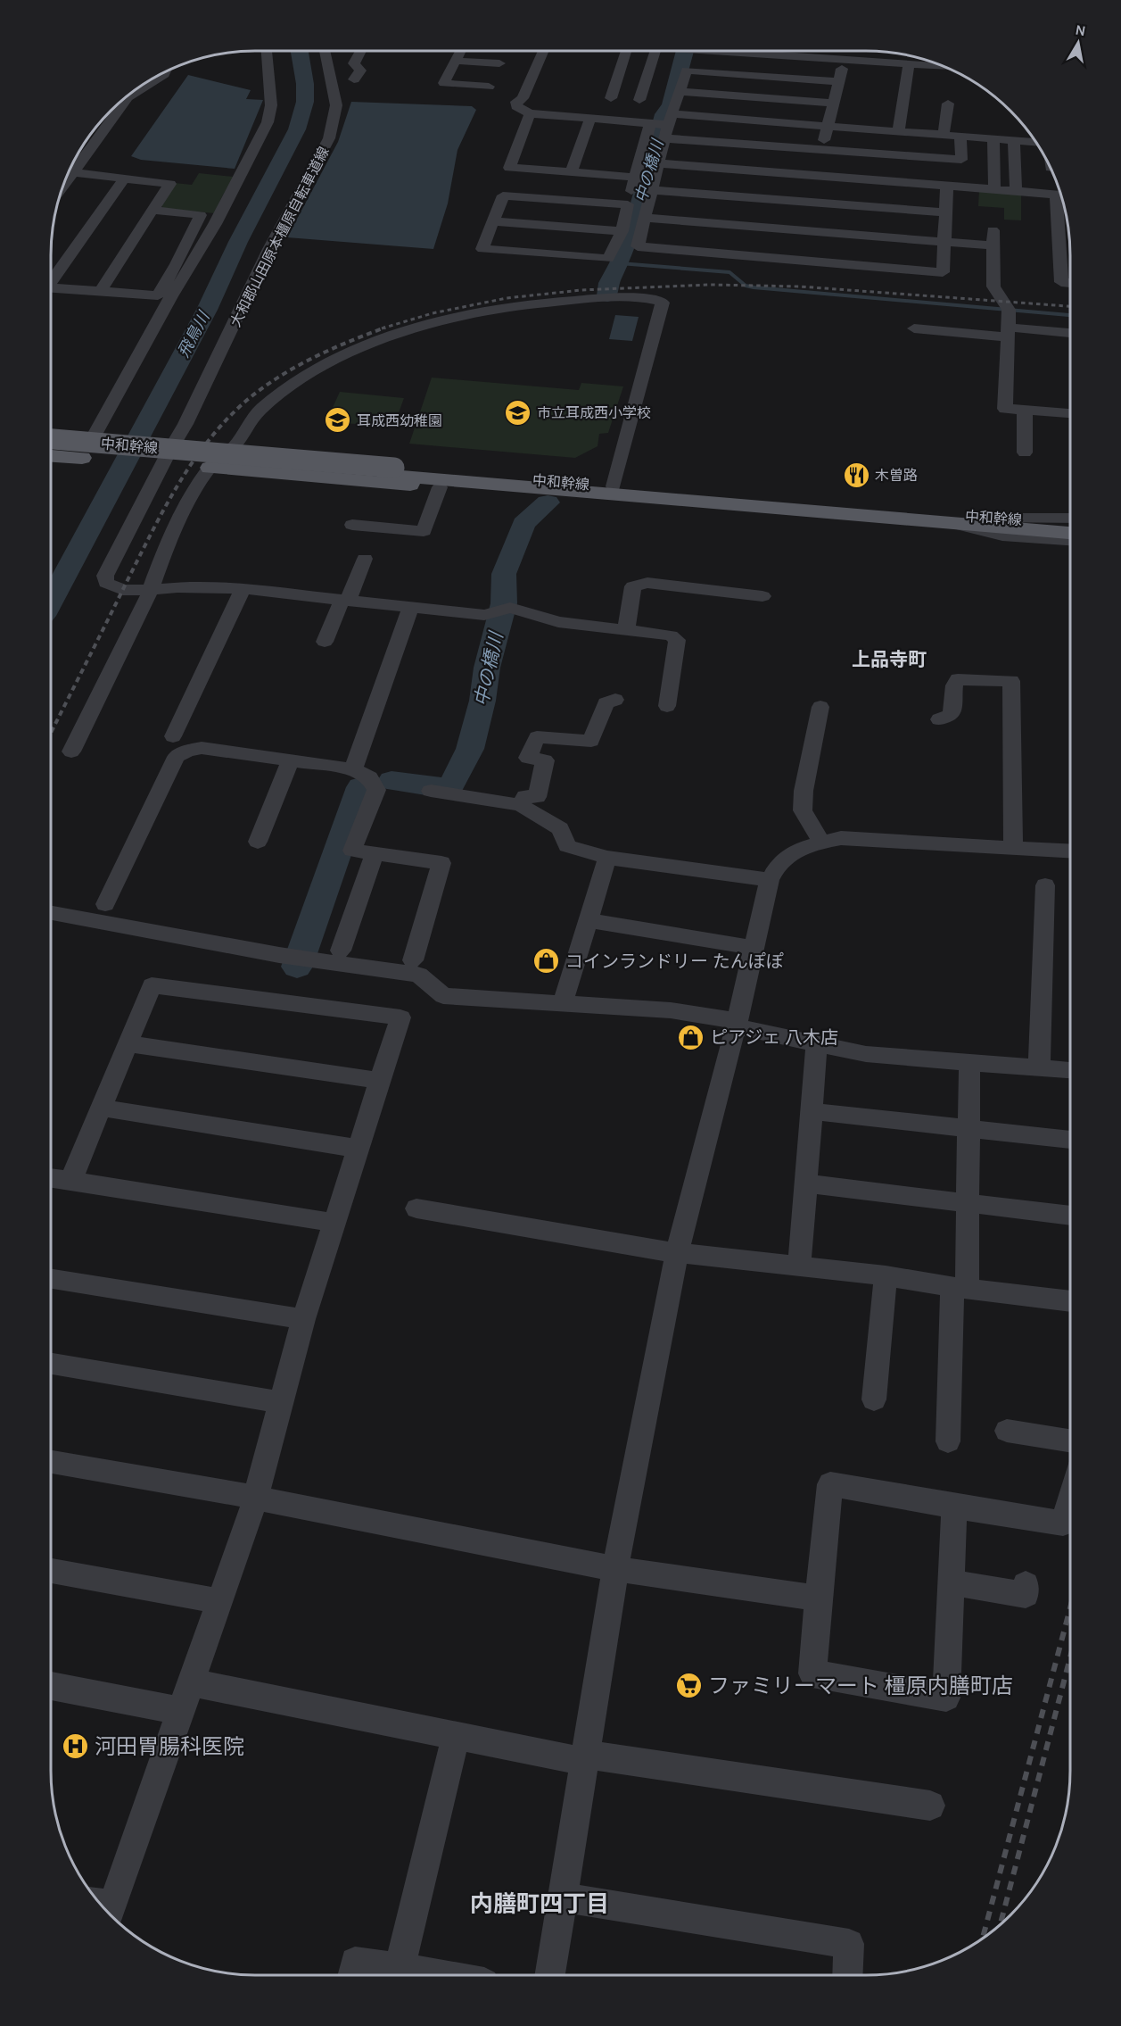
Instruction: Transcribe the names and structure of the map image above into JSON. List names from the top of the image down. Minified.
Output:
{"streets":{"main road":["中和幹線"],"street":["大和郡山田原本橿原自転車道線"]},"districts":["上品寺町","内膳町四丁目"],"water":["中の橋川","飛鳥川"],"places":{"school or university":["市立耳成西小学校","耳成西幼稚園"],"restaurant":["木曽路"],"shop":["コインランドリー たんぽぽ","ピアジェ 八木店"],"supermarket":["ファミリーマート 橿原内膳町店"],"hospital":["河田胃腸科医院"]},"north":"top"}
